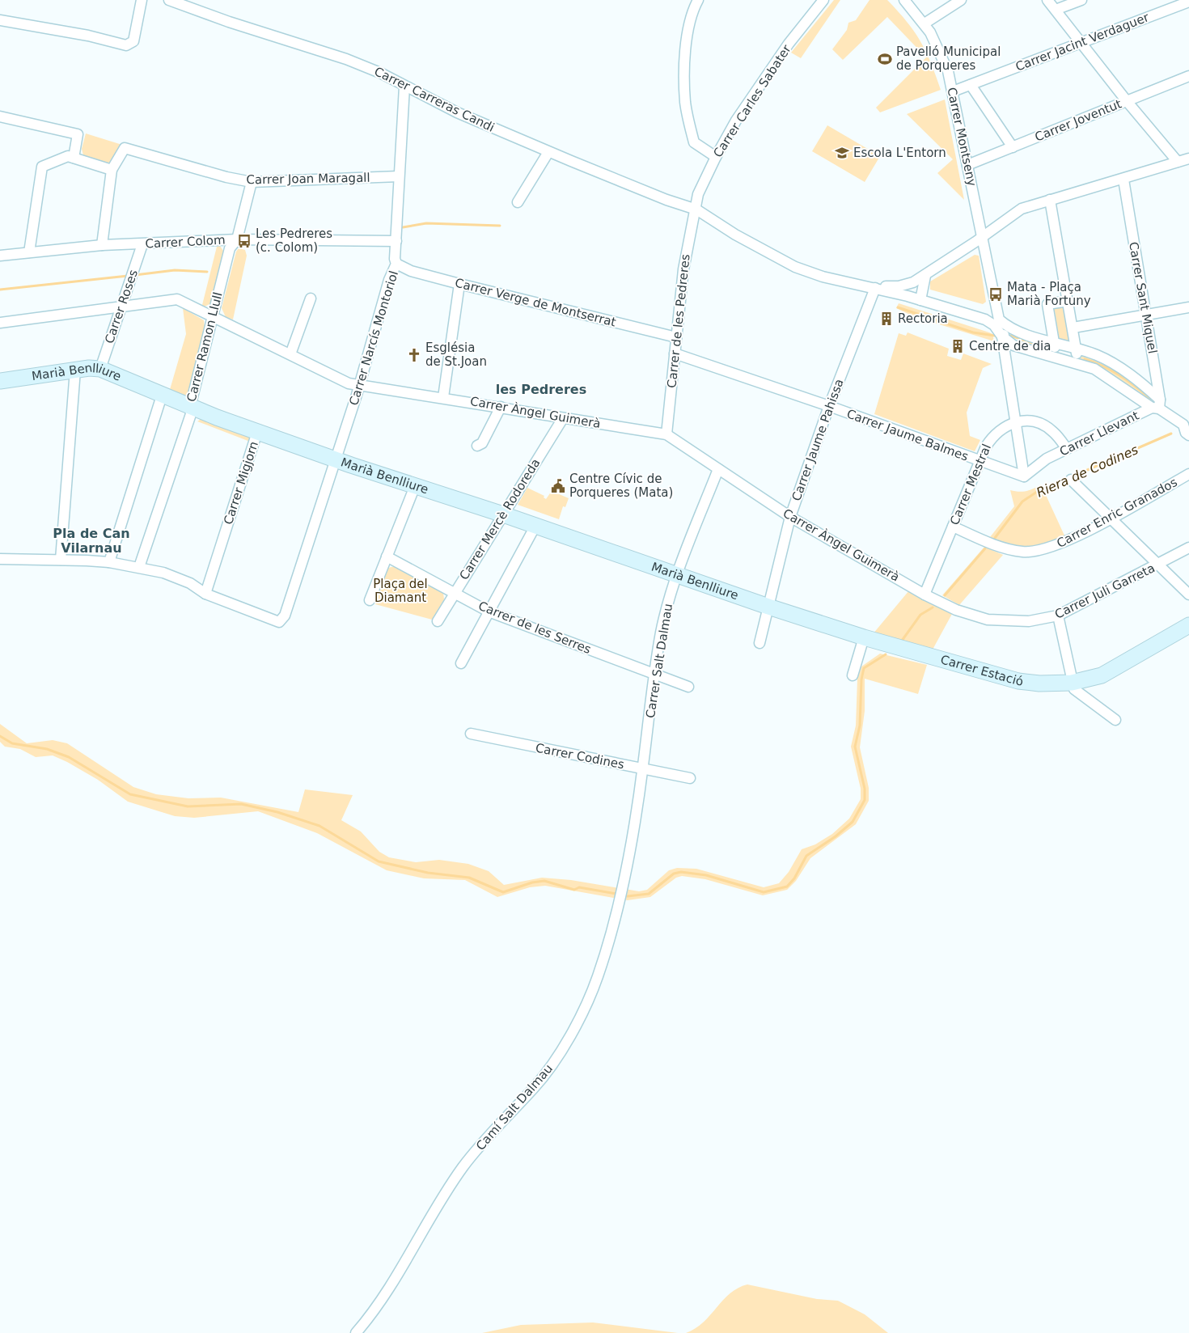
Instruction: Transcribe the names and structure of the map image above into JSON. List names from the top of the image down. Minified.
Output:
{"streets":{"street":["Carrer Jacint Verdaguer","Carrer Carreras Candi","Carrer Carles Sabater","Carrer Joventut","Carrer Montseny","Carrer Joan Maragall","Carrer Colom","Carrer Sant Miquel","Carrer Verge de Montserrat","Carrer Roses","Carrer de les Pedreres","Carrer Narcís Montoriol","Carrer Ramon Llull","Marià Benlliure","Carrer Àngel Guimerà","Carrer Llevant","Carrer Jaume Balmes","Carrer Jaume Pahissa","Carrer Migjorn","Carrer Mestral","Carrer Enric Granados","Carrer Mercè Rodoreda","Carrer Juli Garreta","Carrer de les Serres","Carrer Salt Dalmau","Carrer Estació","Carrer Codines","Camí Salt Dalmau"]},"crossings":[["Carrer Jacint Verdaguer","Carrer Montseny"],["Carrer Carreras Candi","Carrer Carles Sabater"],["Carrer Carreras Candi","Carrer de les Pedreres"],["Carrer Carreras Candi","Carrer Narcís Montoriol"],["Carrer Carreras Candi","Carrer Jaume Pahissa"],["Carrer Carles Sabater","Carrer de les Pedreres"],["Carrer Joventut","Carrer Montseny"],["Carrer Joan Maragall","Carrer Narcís Montoriol"],["Carrer Joan Maragall","Carrer Ramon Llull"],["Carrer Colom","Carrer Roses"],["Carrer Colom","Carrer Narcís Montoriol"],["Carrer Colom","Carrer Ramon Llull"],["Carrer Sant Miquel","Carrer Llevant"],["Carrer Verge de Montserrat","Carrer de les Pedreres"],["Carrer Verge de Montserrat","Carrer Narcís Montoriol"],["Carrer Roses","Marià Benlliure"],["Carrer Roses","Carrer Àngel Guimerà"],["Carrer de les Pedreres","Carrer Àngel Guimerà"],["Carrer de les Pedreres","Carrer Jaume Balmes"],["Carrer Narcís Montoriol","Marià Benlliure"],["Carrer Narcís Montoriol","Carrer Àngel Guimerà"],["Carrer Narcís Montoriol","Carrer Migjorn"],["Carrer Ramon Llull","Marià Benlliure"],["Carrer Ramon Llull","Carrer Àngel Guimerà"],["Marià Benlliure","Carrer Jaume Pahissa"],["Marià Benlliure","Carrer Migjorn"],["Marià Benlliure","Carrer Mercè Rodoreda"],["Marià Benlliure","Carrer Salt Dalmau"],["Marià Benlliure","Carrer Estació"],["Carrer Àngel Guimerà","Carrer Jaume Pahissa"],["Carrer Àngel Guimerà","Carrer Mestral"],["Carrer Àngel Guimerà","Carrer Mercè Rodoreda"],["Carrer Àngel Guimerà","Carrer Juli Garreta"],["Carrer Àngel Guimerà","Carrer Salt Dalmau"],["Carrer Llevant","Carrer Jaume Balmes"],["Carrer Jaume Balmes","Carrer Jaume Pahissa"],["Carrer Jaume Balmes","Carrer Mestral"],["Carrer Jaume Pahissa","Carrer Estació"],["Carrer Mestral","Carrer Enric Granados"],["Carrer Mestral","Carrer Juli Garreta"],["Carrer Mercè Rodoreda","Carrer de les Serres"],["Carrer de les Serres","Carrer Salt Dalmau"],["Carrer Salt Dalmau","Carrer Codines"],["Carrer Salt Dalmau","Camí Salt Dalmau"]],"districts":["les Pedreres","Pla de Can Vilarnau"],"water":["Riera de Codines"],"parks":["Plaça del Diamant"],"places":{"sports":["Pavelló Municipal de Porqueres"],"school or university":["Escola L'Entorn"],"bus stop":["Les Pedreres (c. Colom)","Mata - Plaça Marià Fortuny"],"building":["Rectoria","Centre de dia"],"church":["Església de St.Joan"],"public building":["Centre Cívic de Porqueres (Mata)"]}}
